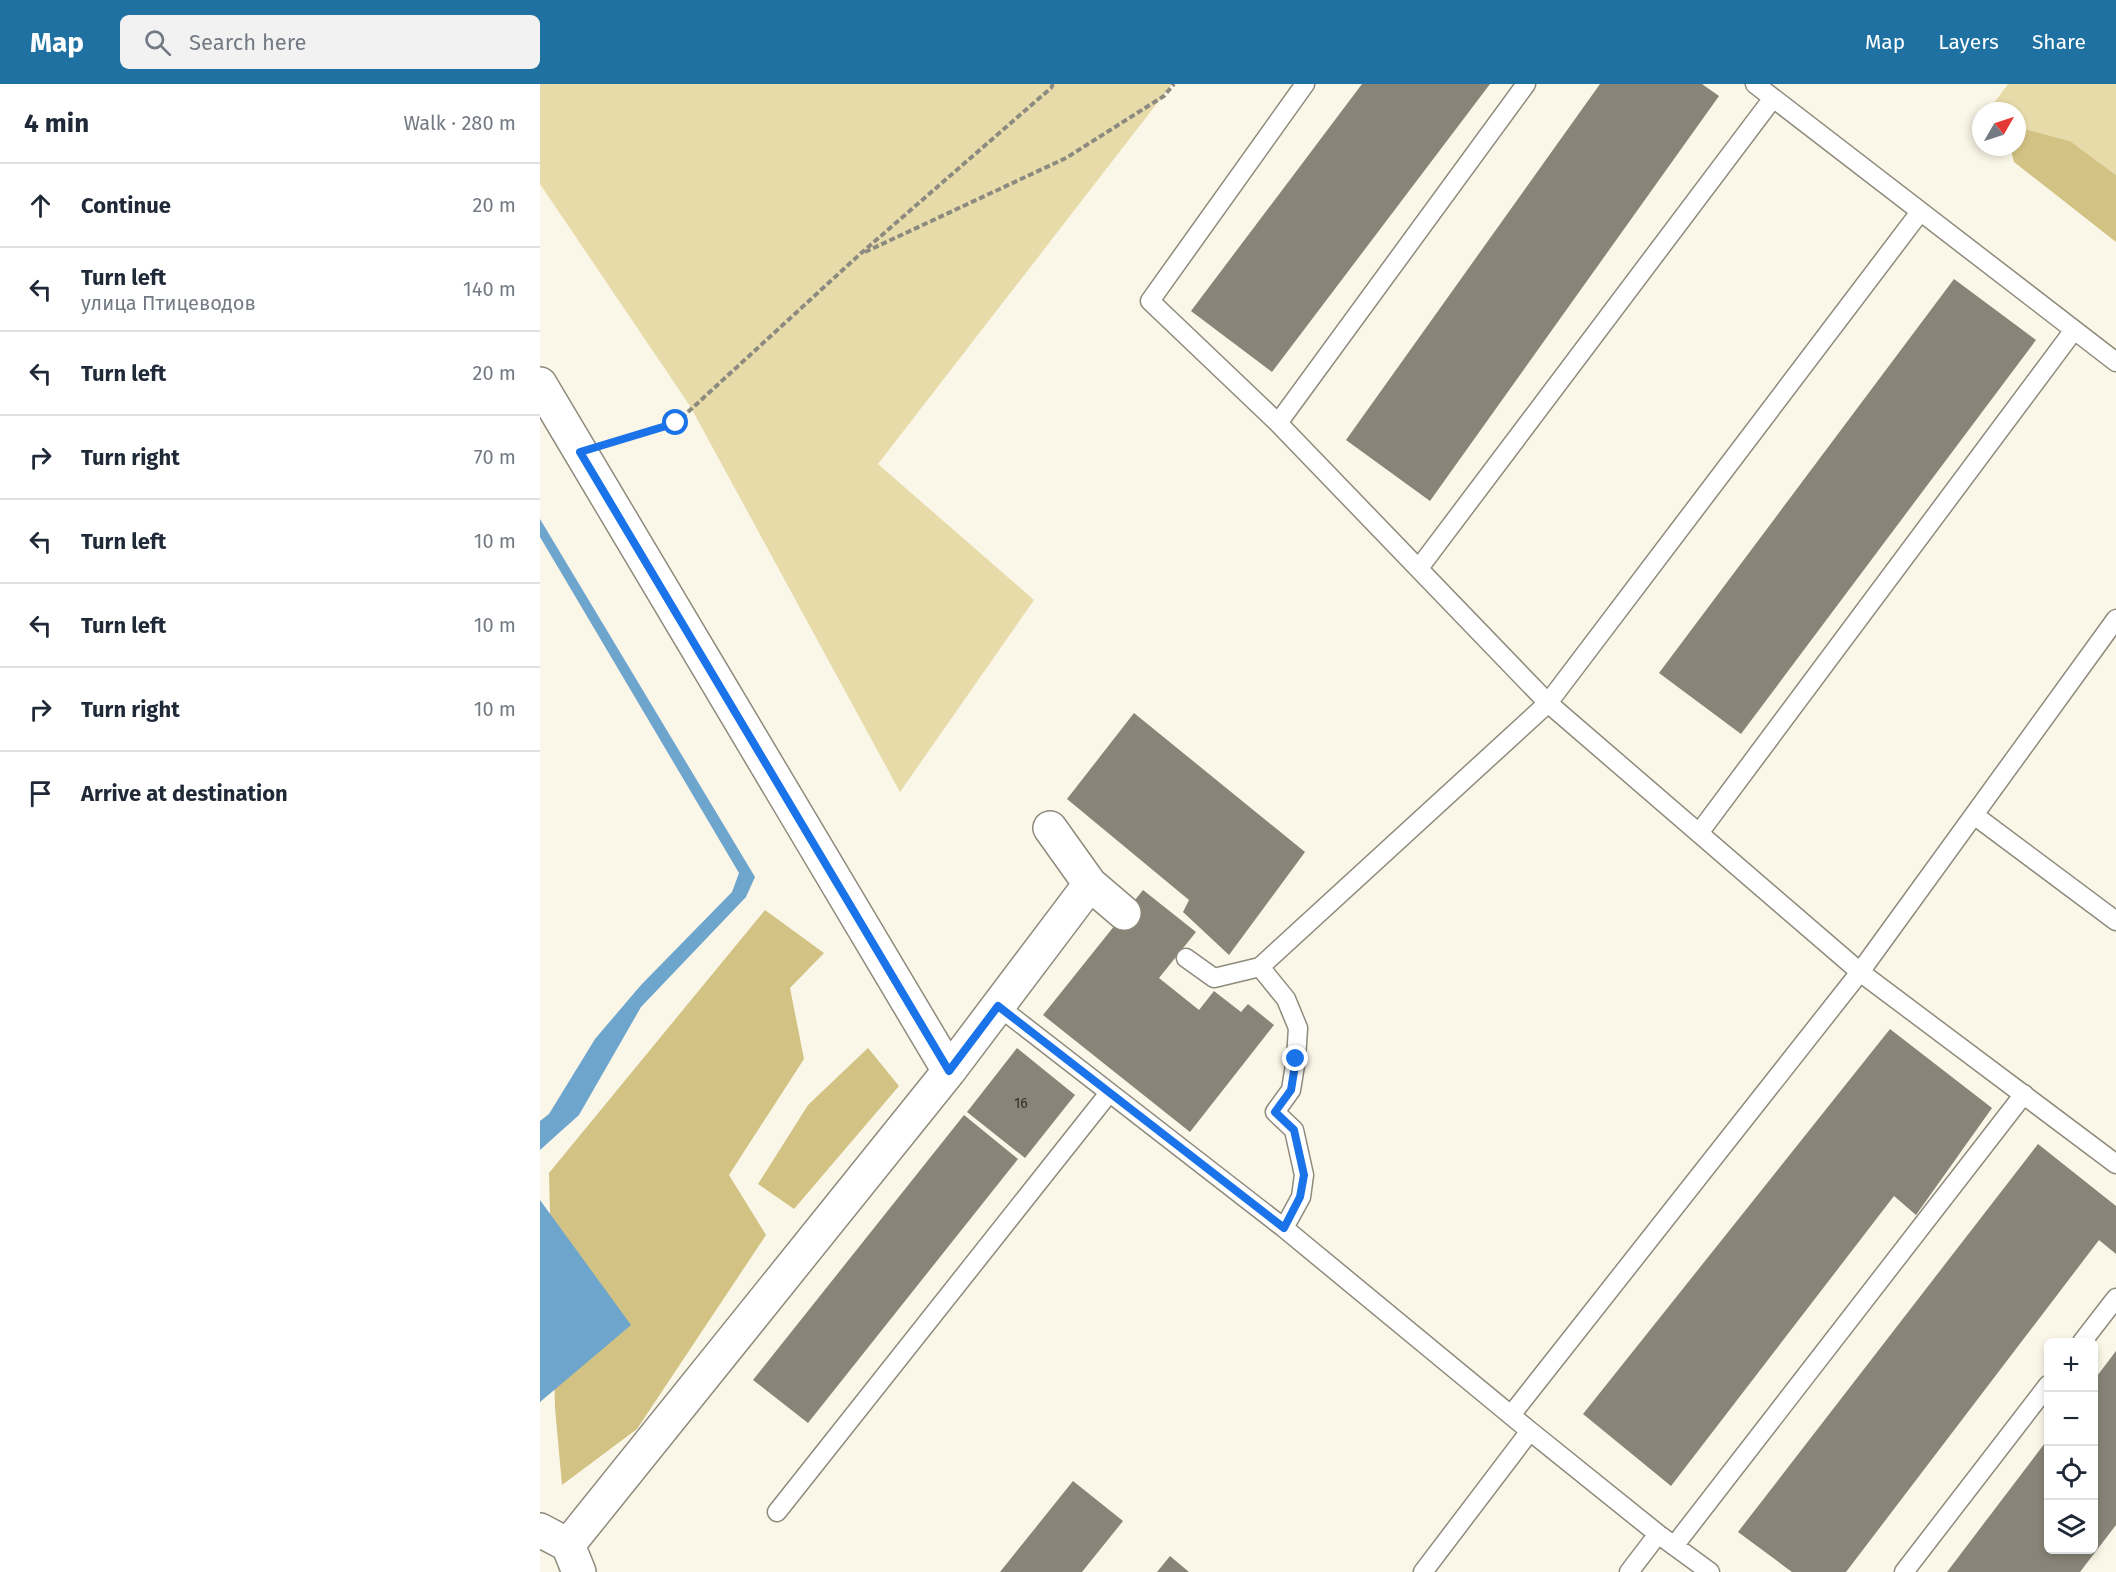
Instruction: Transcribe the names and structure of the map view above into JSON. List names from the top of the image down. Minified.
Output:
{"house_numbers":["16"],"north":"top right","page":{"header":"Map","search":"Search here","nav":["Map","Layers","Share"],"heading":["4 min","Walk · 280 m"],"list":[["Continue","20 m"],["Turn left","улица Птицеводов","140 m"],["Turn left","20 m"],["Turn right","70 m"],["Turn left","10 m"],["Turn left","10 m"],["Turn right","10 m"],"Arrive at destination"],"map_buttons":["+","−"]}}
